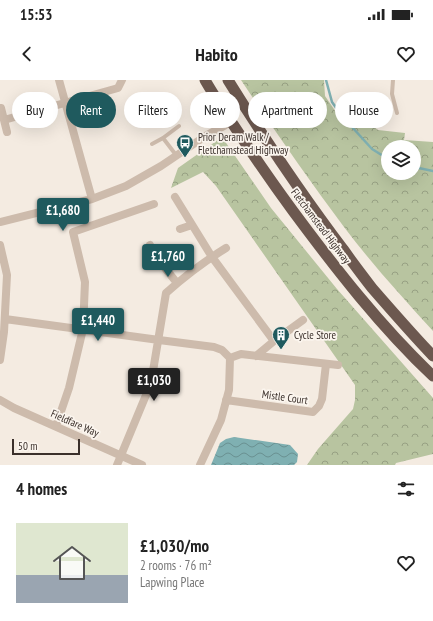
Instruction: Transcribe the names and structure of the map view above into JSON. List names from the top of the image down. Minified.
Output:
{"streets":{"highway":["Fletchamstead Highway"],"street":["Mistle Court","Fieldfare Way"]},"places":{"bus stop":["Prior Deram Walk / Fletchamstead Highway"],"building":["Cycle Store"]},"scale_bar":"50 m","page":{"status":"15:53","header":"Habito","chip":["Buy","Rent","Filters","New","Apartment","House"],"price":["£1,680","£1,760","£1,440","£1,030"],"scale":"50 m","heading":"4 homes","list":[{"name":"£1,030/mo","note":"2 rooms · 76 m² · Lapwing Place"}]}}
